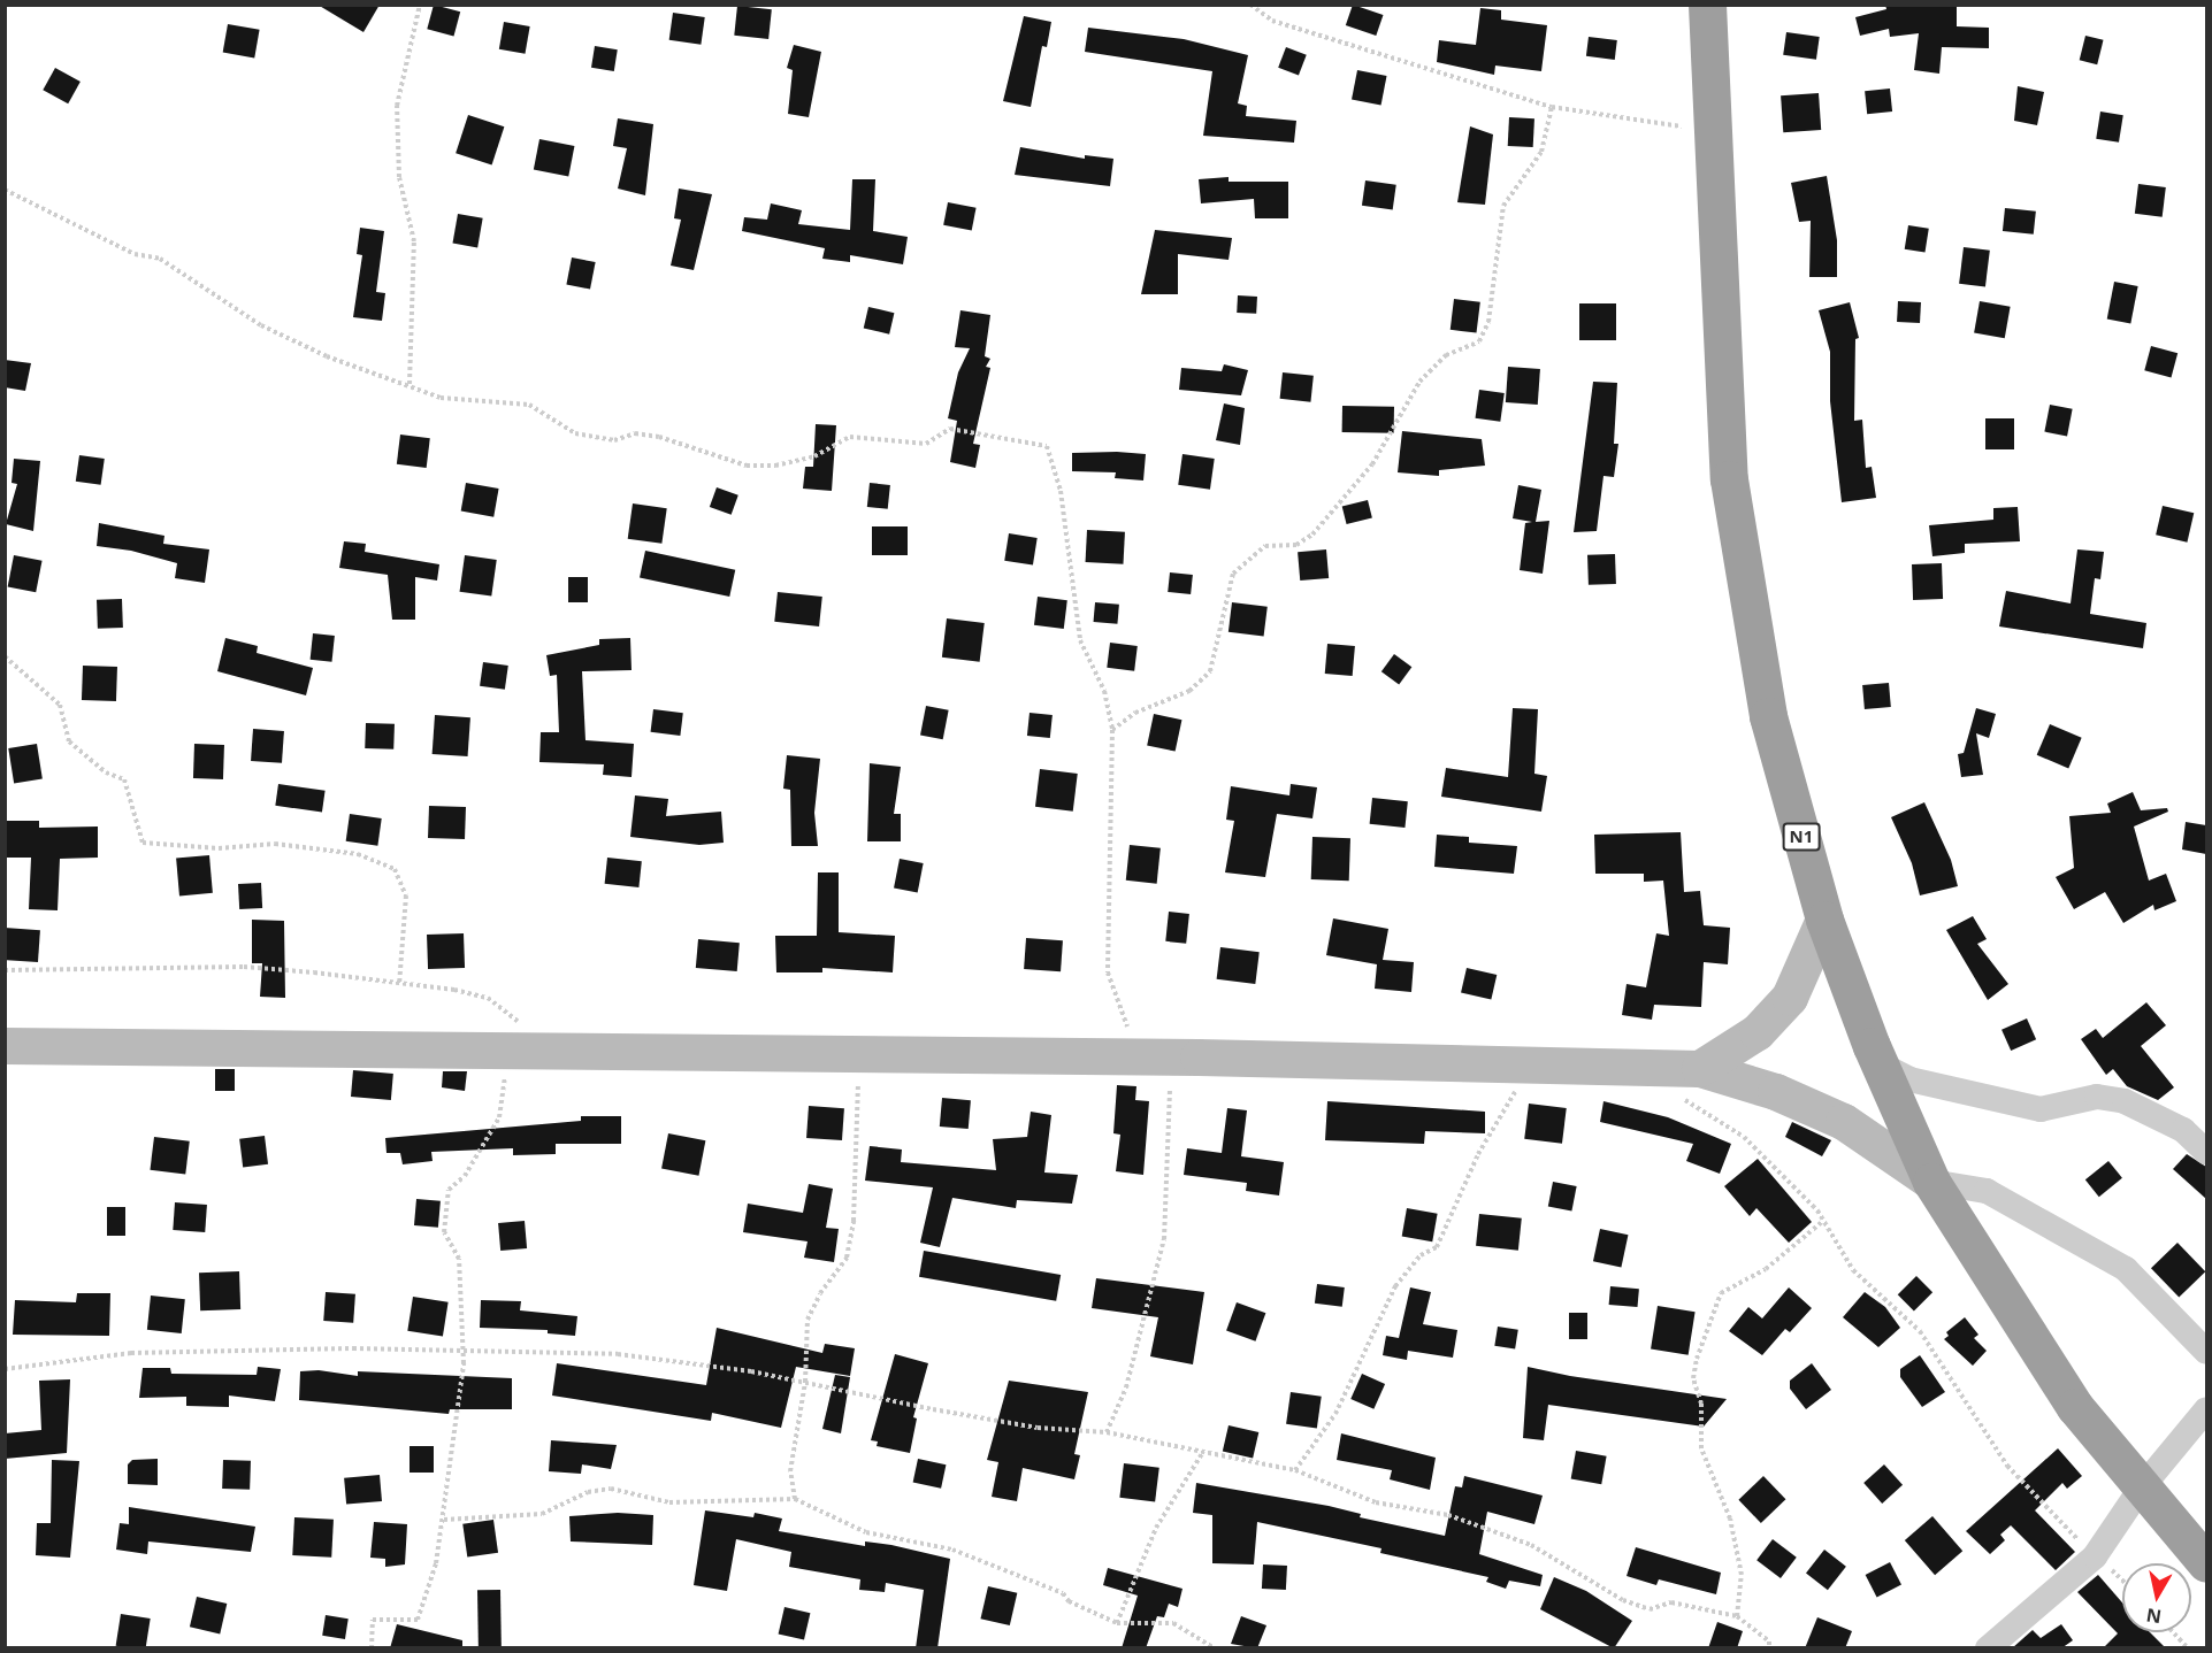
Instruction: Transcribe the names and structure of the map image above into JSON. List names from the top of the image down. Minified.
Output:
{"streets":{"highway":["N1"]},"north":"bottom"}
